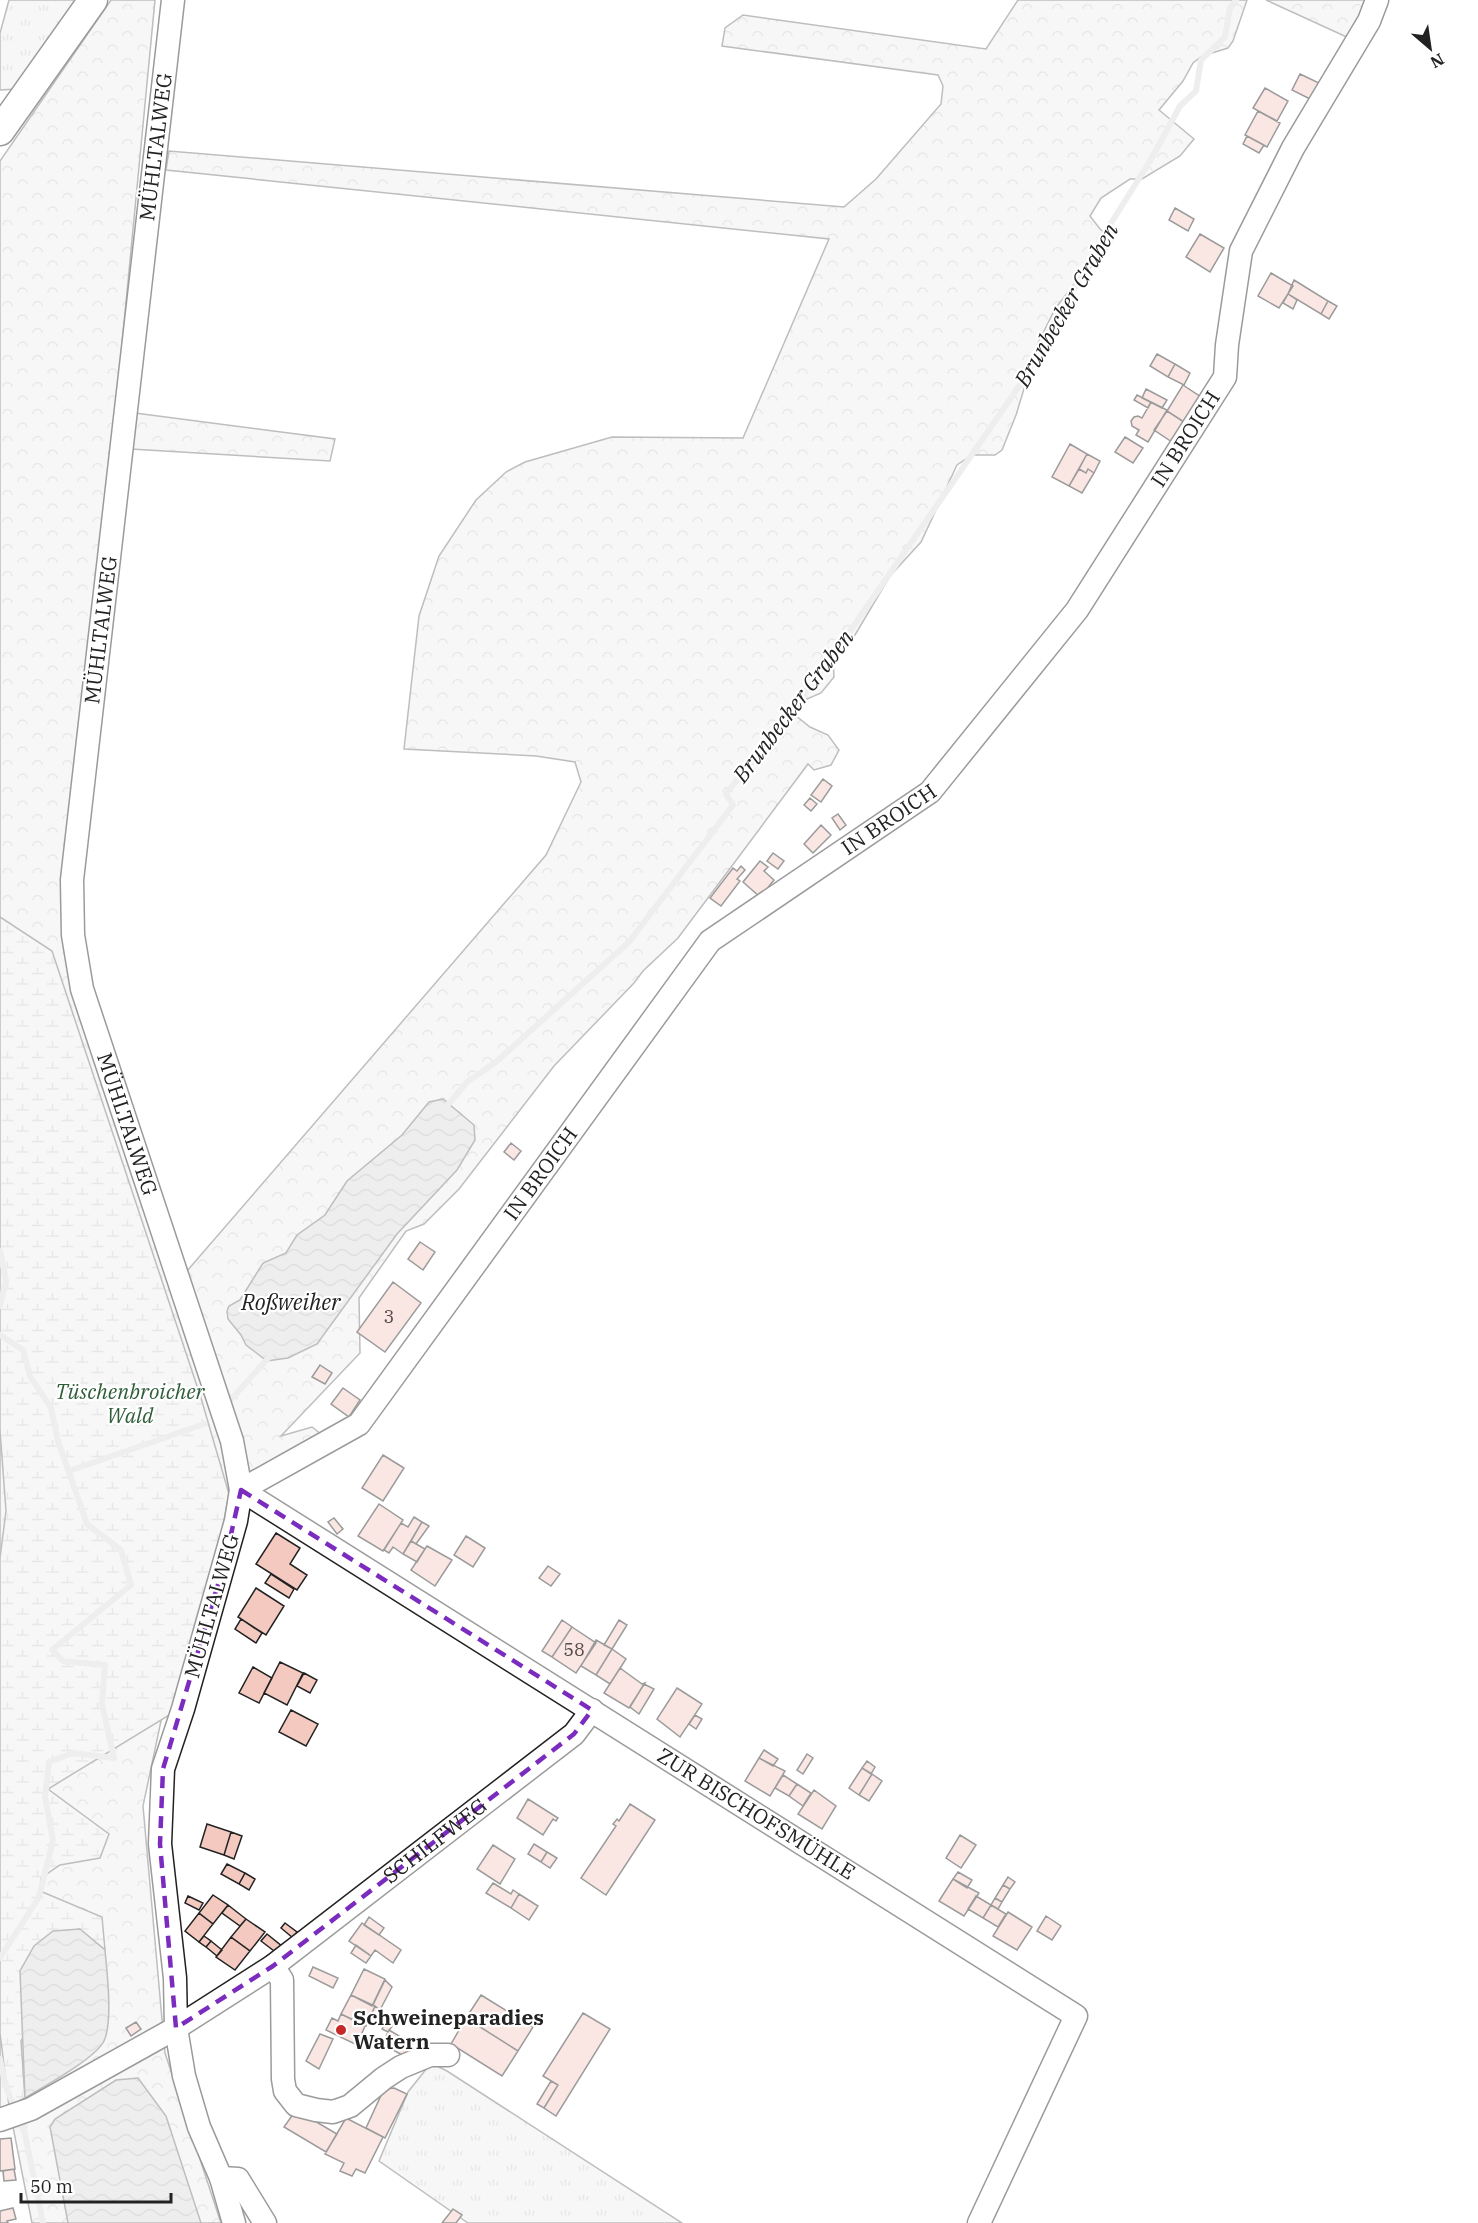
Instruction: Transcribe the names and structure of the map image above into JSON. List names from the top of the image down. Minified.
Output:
{"streets":{"street":["MÜHLTALWEG","IN BROICH","ZUR BISCHOFSMÜHLE","SCHILFWEG"]},"crossings":[["MÜHLTALWEG","IN BROICH"],["MÜHLTALWEG","ZUR BISCHOFSMÜHLE"],["MÜHLTALWEG","SCHILFWEG"],["IN BROICH","ZUR BISCHOFSMÜHLE"],["ZUR BISCHOFSMÜHLE","SCHILFWEG"]],"water":["Brunbecker Graben","Roßweiher"],"parks":["Tüschenbroicher Wald"],"places":["Schweineparadies Watern"],"house_numbers":["3","58"],"scale_bar":"50 m","north":"bottom right"}
